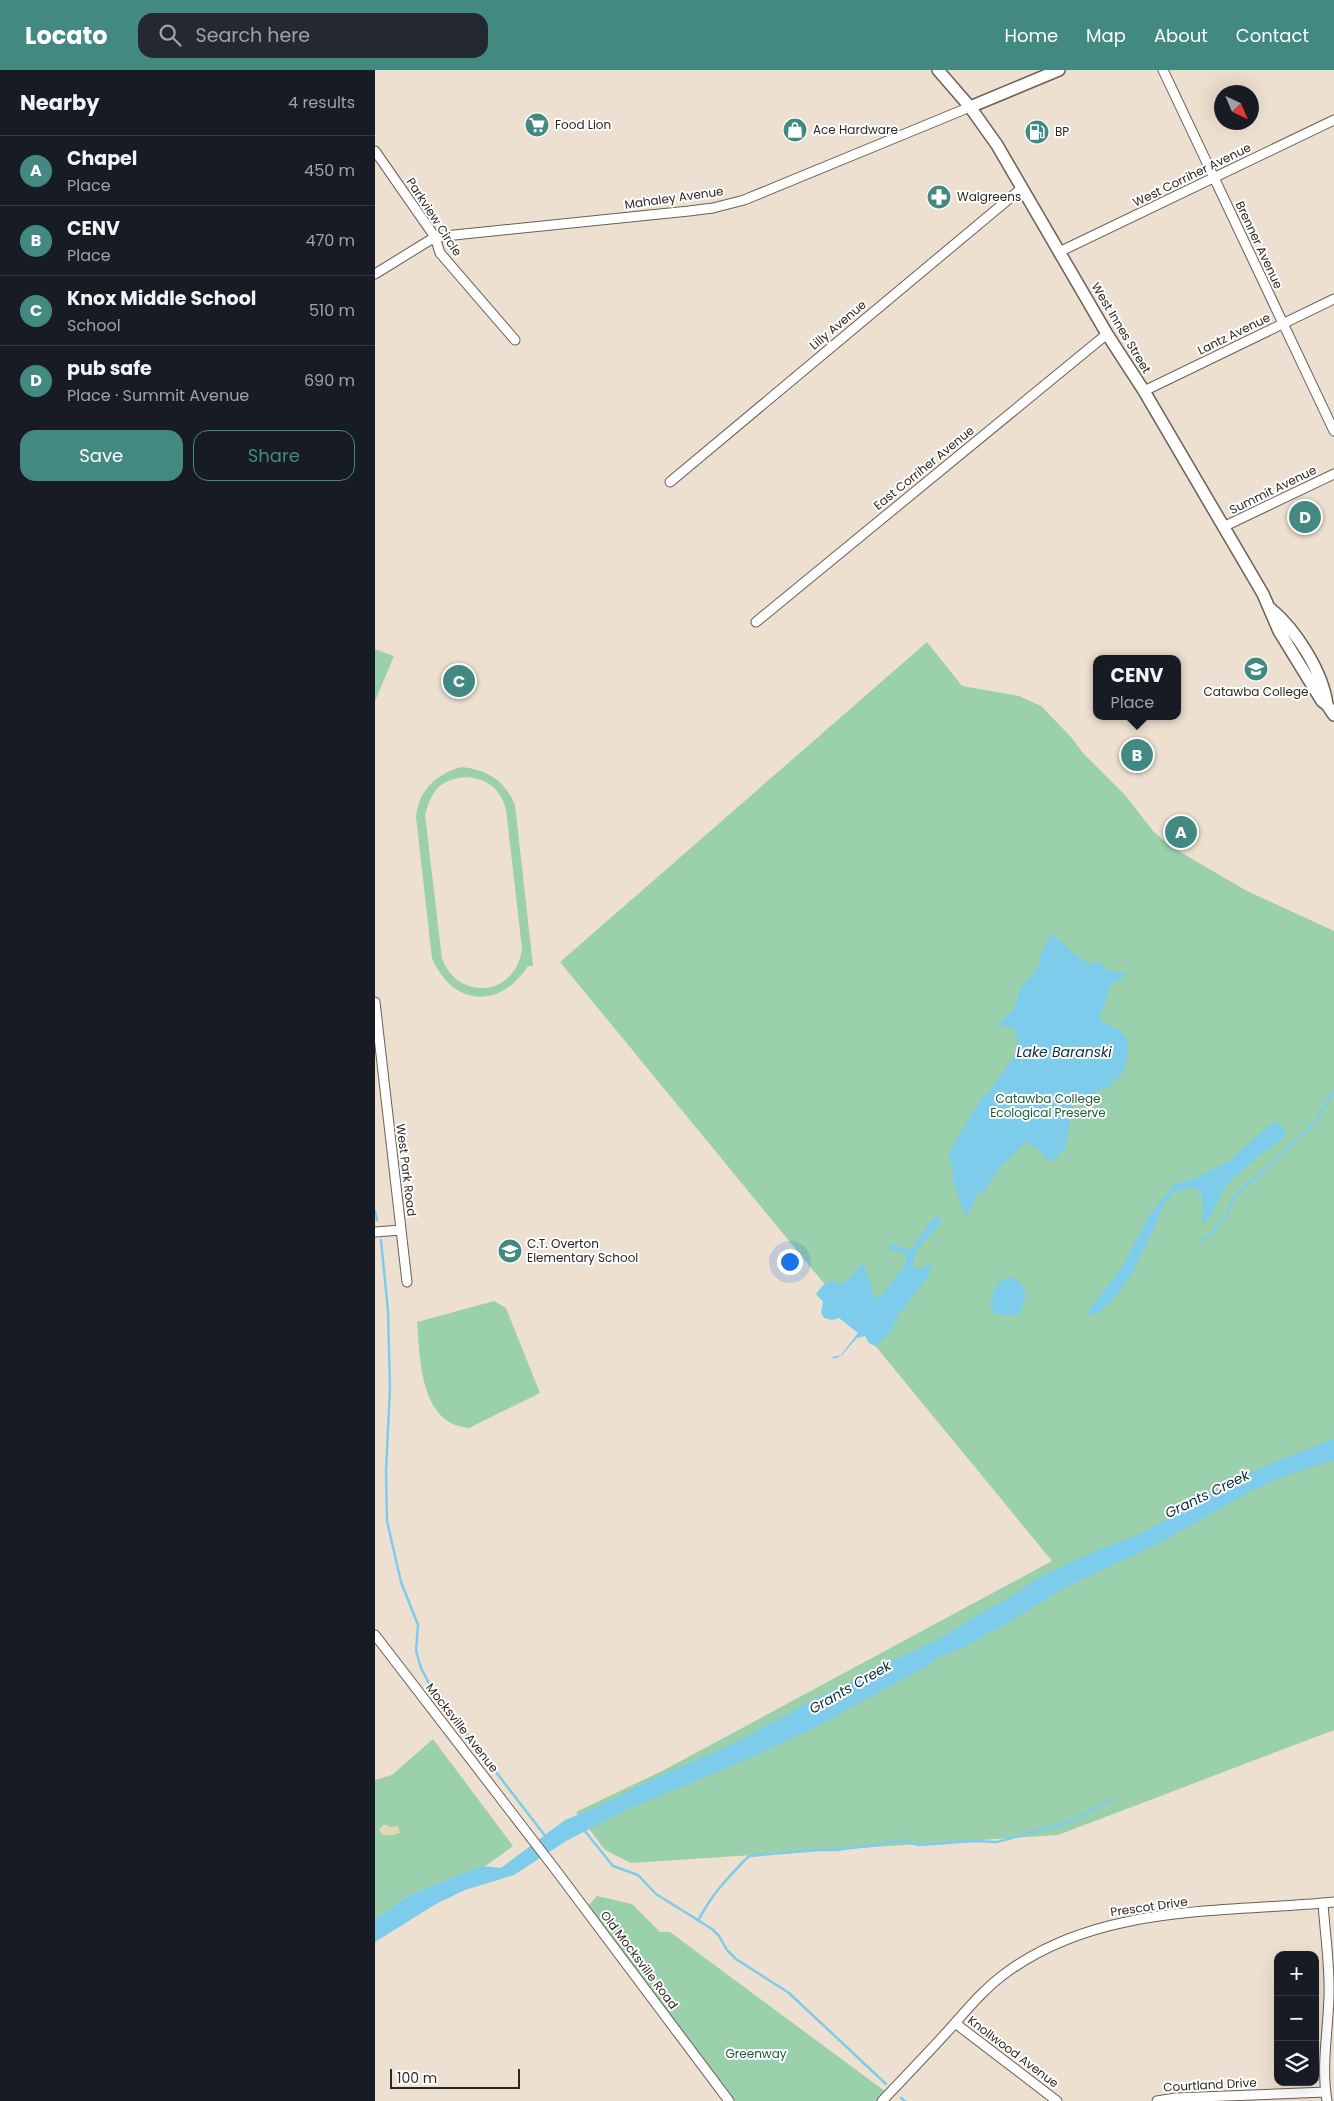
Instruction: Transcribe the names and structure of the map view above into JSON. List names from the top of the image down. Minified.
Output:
{"streets":{"main road":["West Innes Street"],"street":["West Corriher Avenue","Mahaley Avenue","Parkview Circle","Brenner Avenue","Lilly Avenue","Lantz Avenue","East Corriher Avenue","Summit Avenue","West Park Road","Mocksville Avenue","Prescot Drive","Old Mocksville Road","Knollwood Avenue","Courtland Drive"]},"crossings":[["West Corriher Avenue","Brenner Avenue"],["West Corriher Avenue","West Innes Street"],["Mahaley Avenue","Parkview Circle"],["Mahaley Avenue","West Innes Street"],["Brenner Avenue","Lantz Avenue"],["Lilly Avenue","West Innes Street"],["West Innes Street","Lantz Avenue"],["West Innes Street","East Corriher Avenue"],["West Innes Street","Summit Avenue"],["Mocksville Avenue","Old Mocksville Road"],["Prescot Drive","Knollwood Avenue"]],"water":["Lake Baranski","Grants Creek"],"parks":["Catawba College Ecological Preserve","Greenway"],"places":{"supermarket":["Food Lion"],"shop":["Ace Hardware"],"fuel station":["BP"],"pharmacy":["Walgreens"],"school or university":["Catawba College","C.T. Overton Elementary School"]},"scale_bar":"100 m","north":"bottom right","page":{"header":"Locato","search":"Search here","nav":["Home","Map","About","Contact"],"heading":["Nearby","4 results"],"list":[{"mark":"A","name":"Chapel","note":"Place","value":"450 m"},{"mark":"B","name":"CENV","note":"Place","value":"470 m"},{"mark":"C","name":"Knox Middle School","note":"School","value":"510 m"},{"mark":"D","name":"pub safe","note":"Place · Summit Avenue","value":"690 m"}],"buttons":["Save","Share"],"pins":["D","C","B","A"],"popup":["CENV","Place"],"map_buttons":["+","−"],"scale":"100 m"}}
